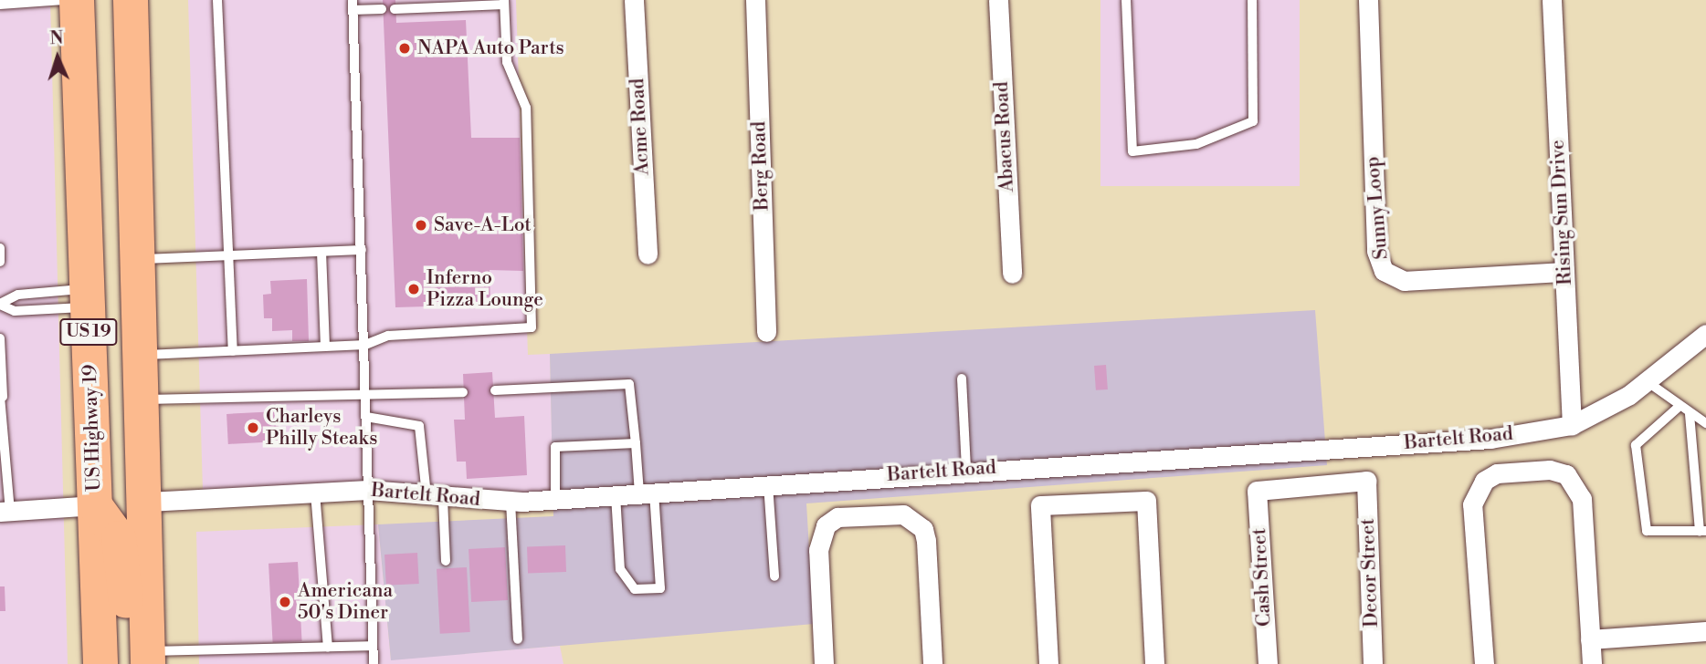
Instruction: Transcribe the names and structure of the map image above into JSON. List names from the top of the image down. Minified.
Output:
{"streets":{"highway":["US 19","US Highway 19"],"street":["Acme Road","Abacus Road","Berg Road","Sunny Loop","Rising Sun Drive","Bartelt Road","Decor Street","Cash Street"]},"crossings":[["Sunny Loop","Rising Sun Drive"],["Rising Sun Drive","Bartelt Road"],["US 19","Bartelt Road"],["Decor Street","Cash Street"]],"places":["NAPA Auto Parts","Save-A-Lot","Inferno Pizza Lounge","Charleys Philly Steaks","Americana 50's Diner"],"north":"top"}
